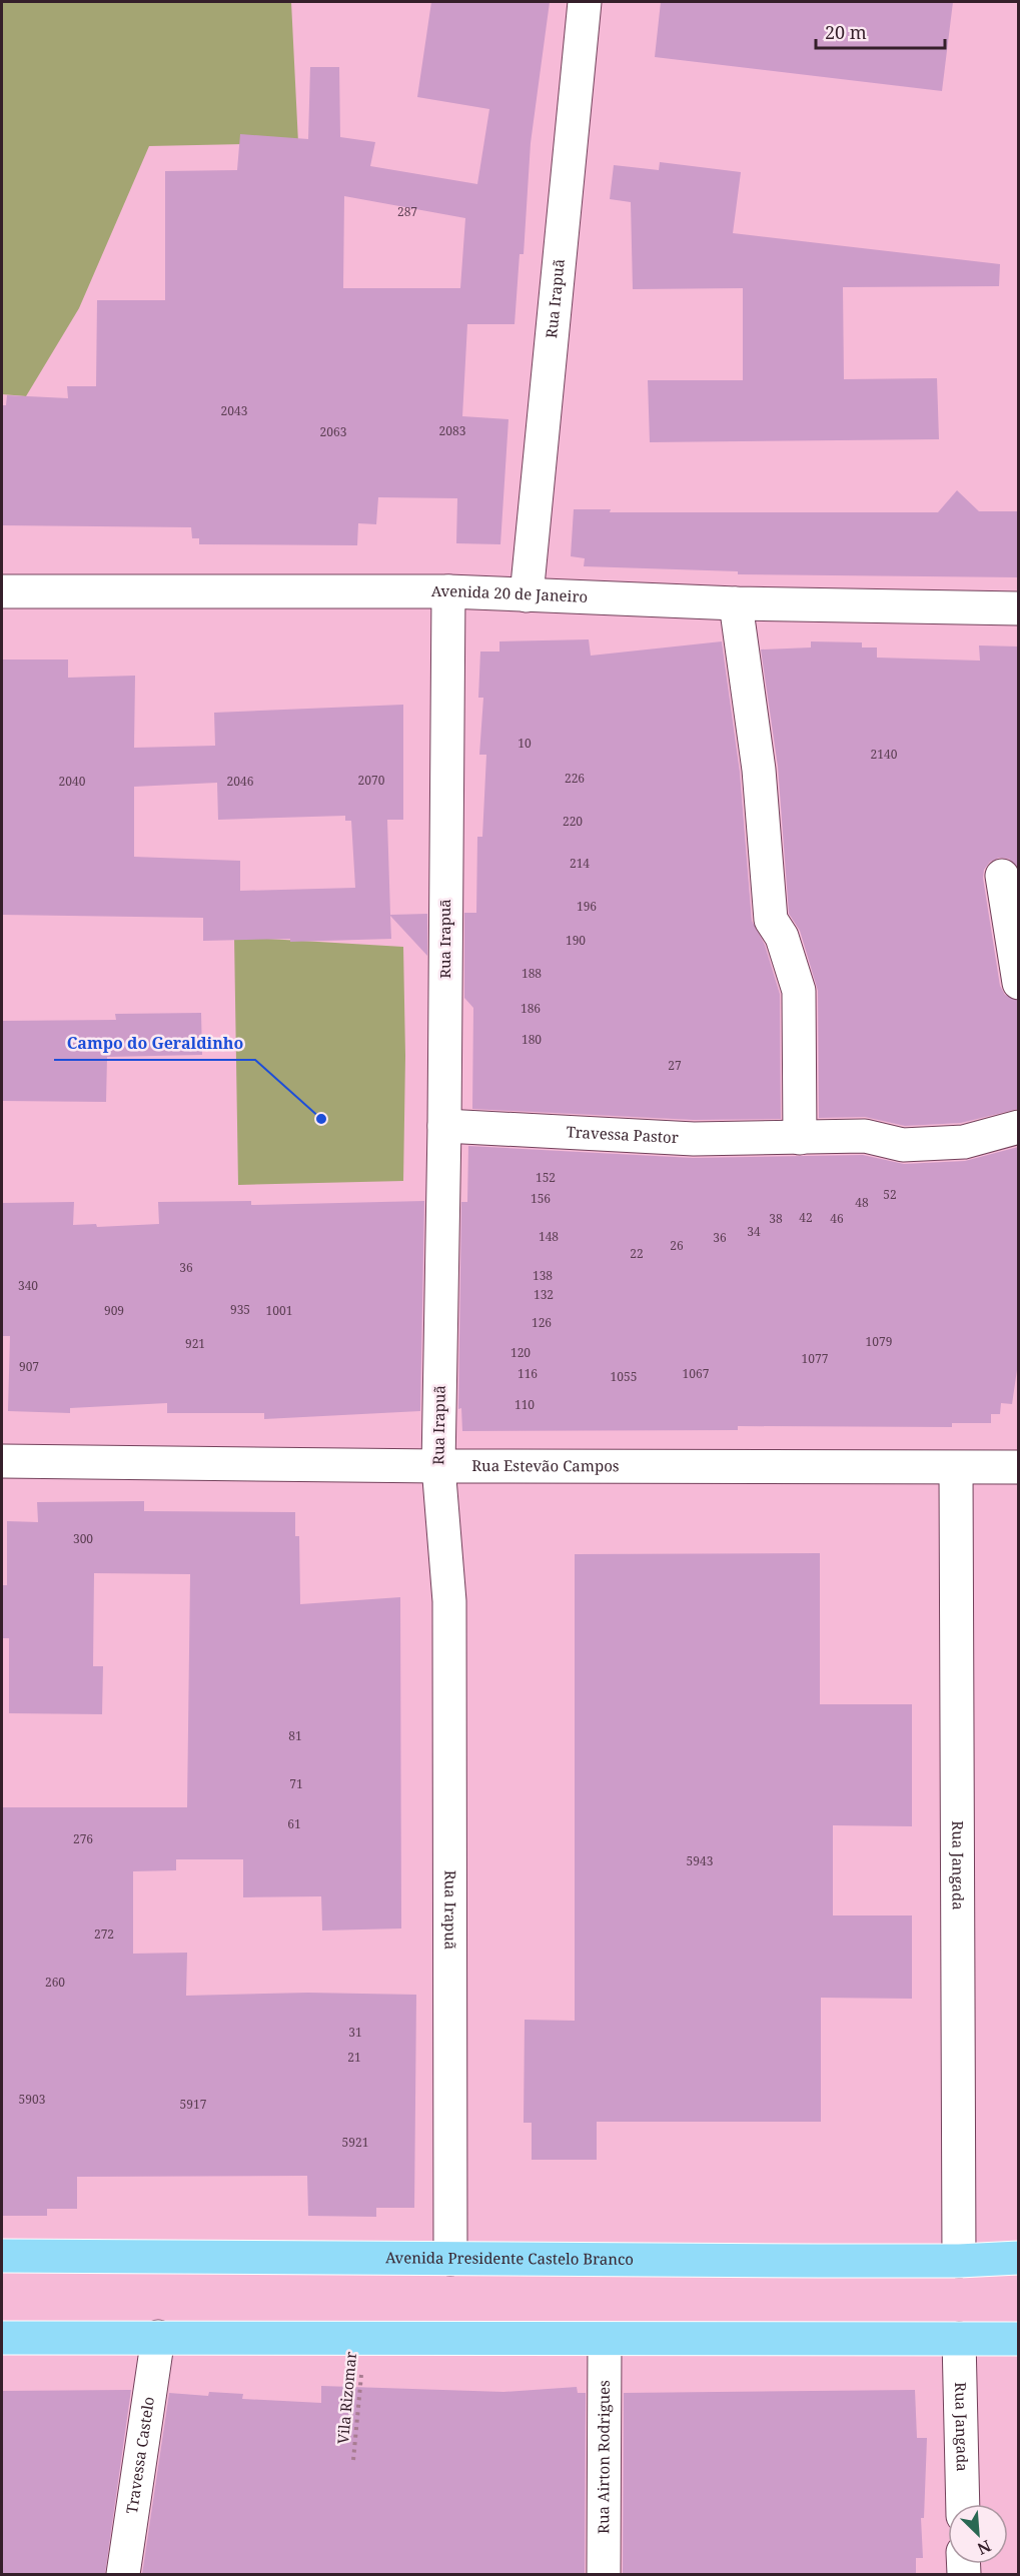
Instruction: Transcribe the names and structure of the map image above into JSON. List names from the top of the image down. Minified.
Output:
{"streets":{"main road":["Avenida Presidente Castelo Branco"],"street":["Rua Irapuã","Avenida 20 de Janeiro","Travessa Pastor","Rua Estevão Campos","Rua Jangada","Travessa Castelo","Rua Airton Rodrigues"],"path":["Vila Rizomar"]},"crossings":[["Rua Irapuã","Avenida 20 de Janeiro"],["Rua Irapuã","Travessa Pastor"],["Rua Irapuã","Rua Estevão Campos"],["Rua Irapuã","Avenida Presidente Castelo Branco"],["Rua Estevão Campos","Rua Jangada"],["Rua Jangada","Avenida Presidente Castelo Branco"]],"places":["Campo do Geraldinho"],"house_numbers":["287","2043","2083","2063","10","2140","226","2070","2040","2046","220","214","196","190","188","186","180","27","152","52","156","48","42","38","46","34","148","36","26","22","36","138","340","132","935","909","1001","126","1079","921","120","1077","907","116","1067","1055","110","300","81","71","61","276","5943","272","260","31","21","5903","5917","5921"],"scale_bar":"20 m","north":"bottom right"}
